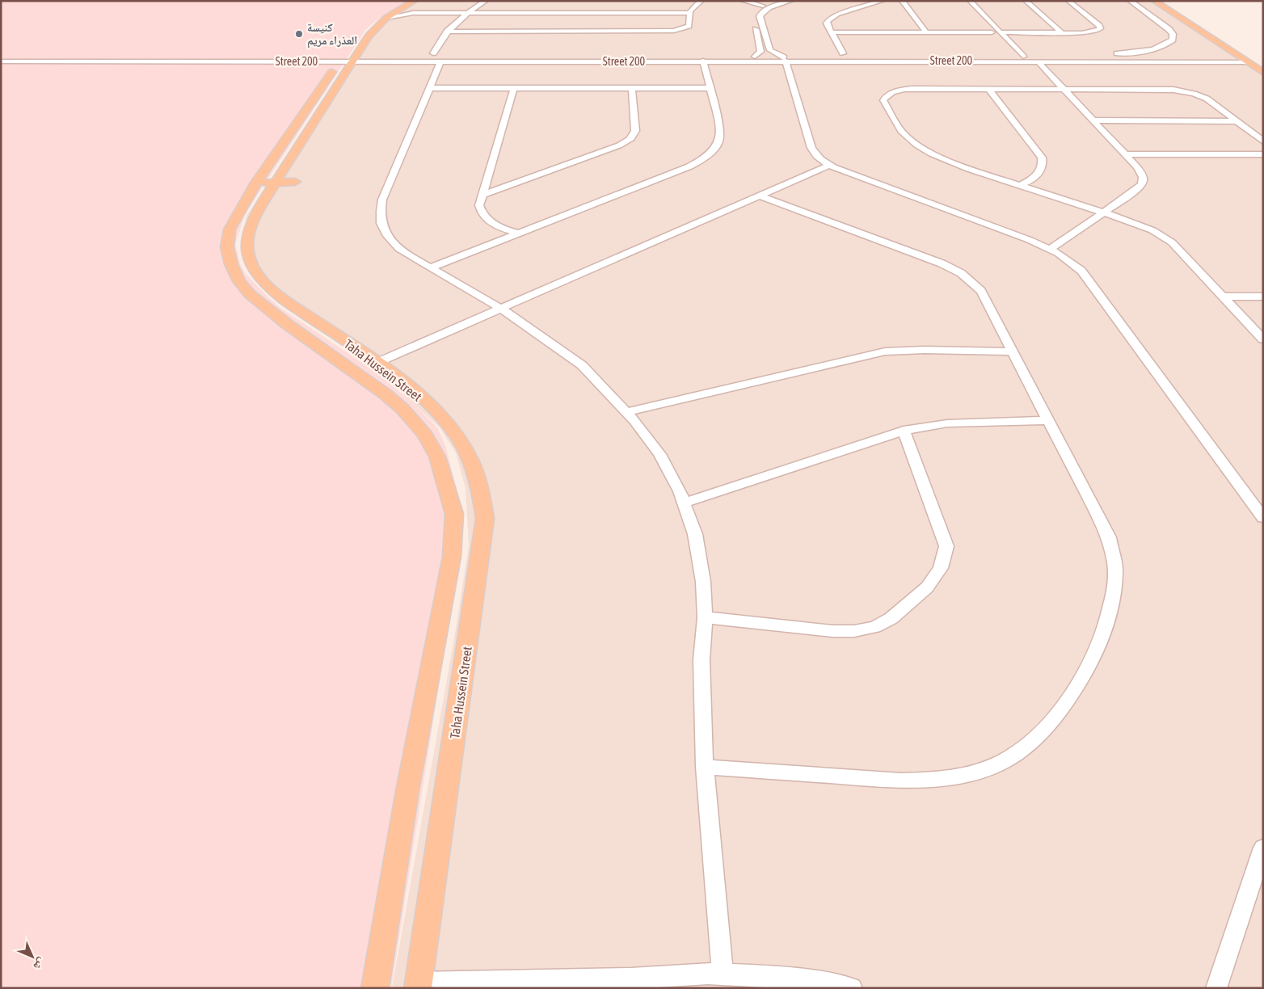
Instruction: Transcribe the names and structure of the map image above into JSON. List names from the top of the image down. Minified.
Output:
{"streets":{"main road":["Taha Hussein Street"],"street":["Street 200"]},"crossings":[["Street 200","Taha Hussein Street"]],"places":["كنيسة العذراء مريم"],"north":"bottom right"}
